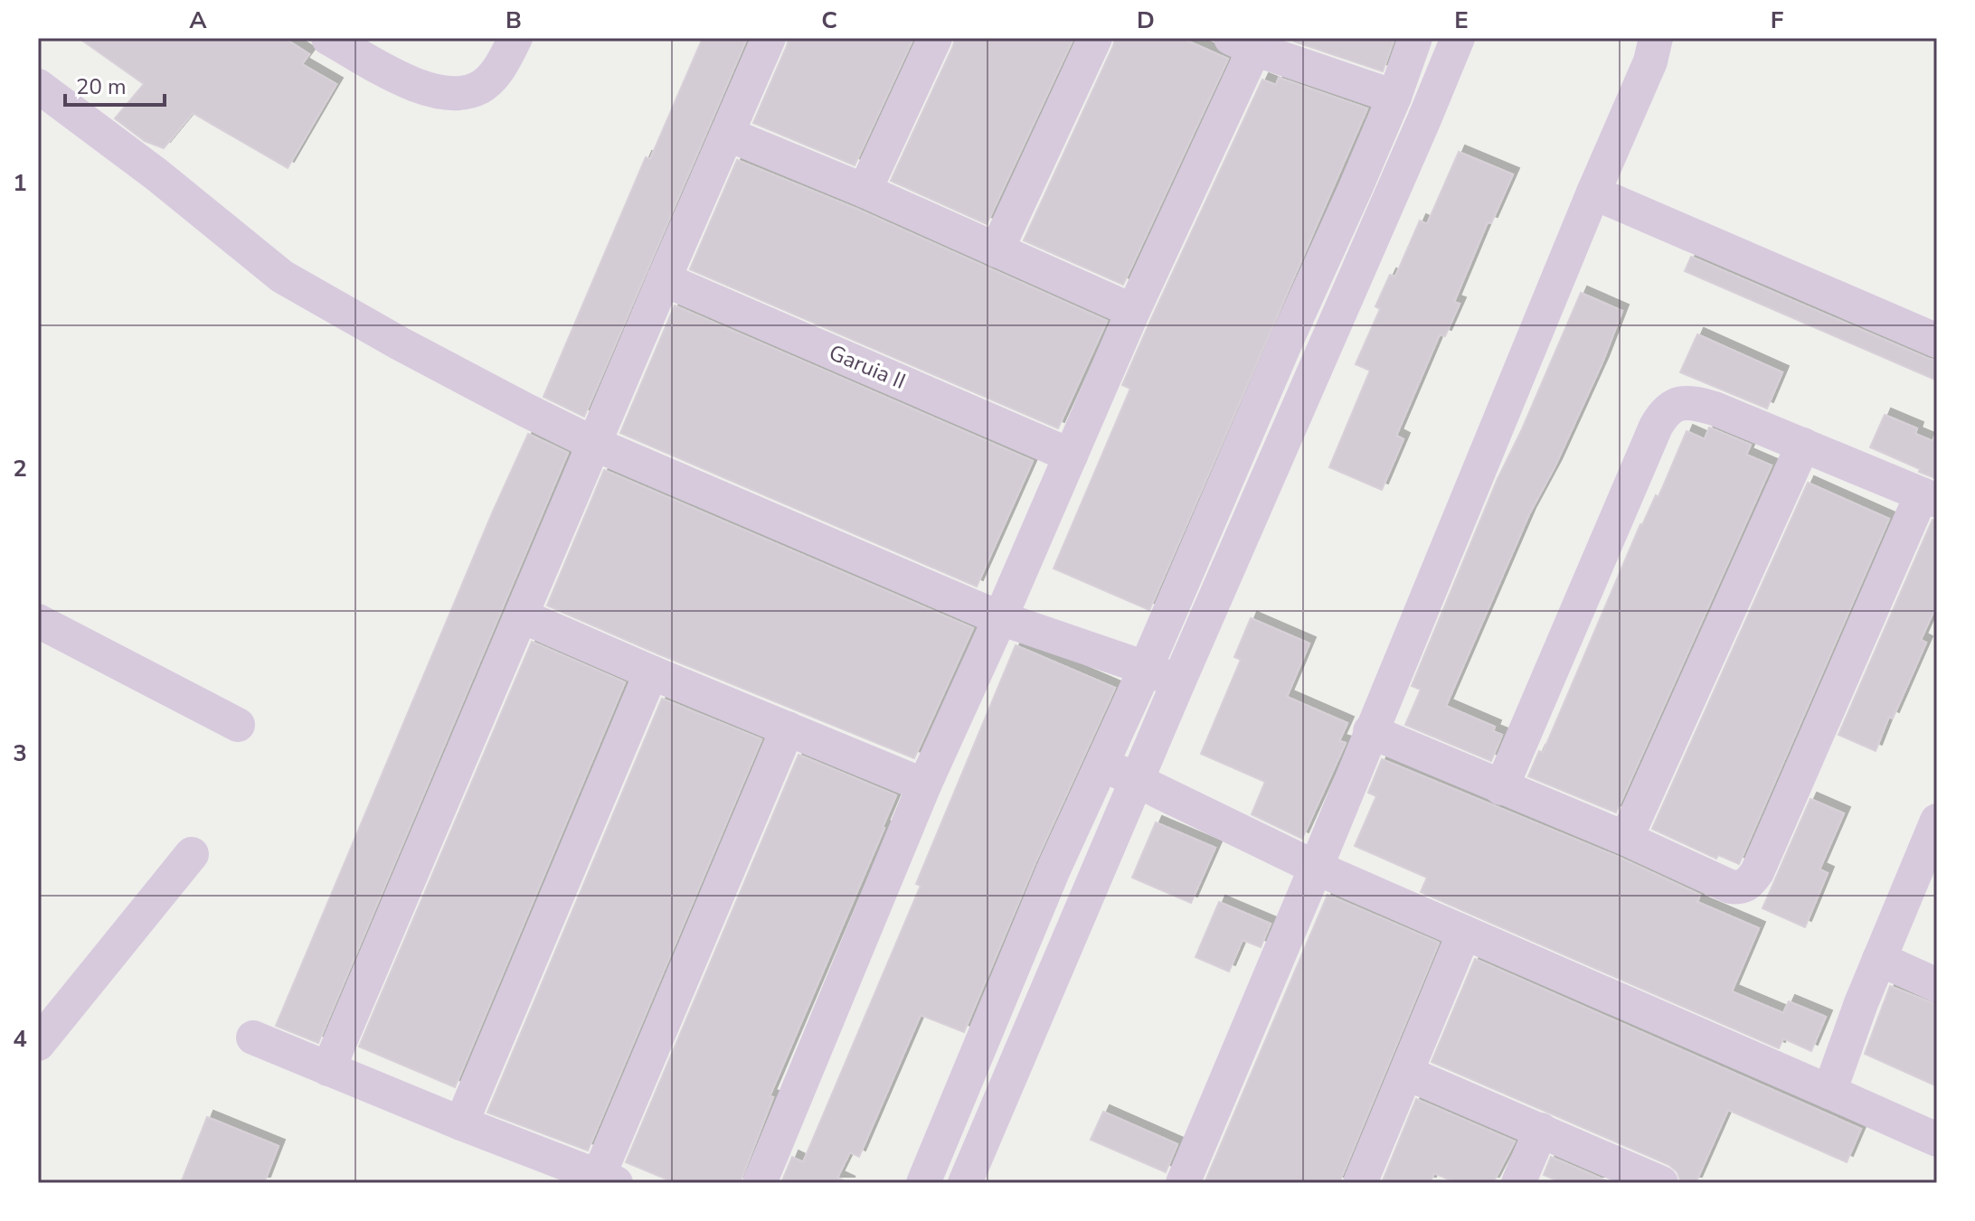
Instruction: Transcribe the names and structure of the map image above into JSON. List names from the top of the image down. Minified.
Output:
{"streets":{"street":["Garuia II"]},"scale_bar":"20 m","grid":{"columns":["A","B","C","D","E","F"],"rows":["1","2","3","4"]}}
